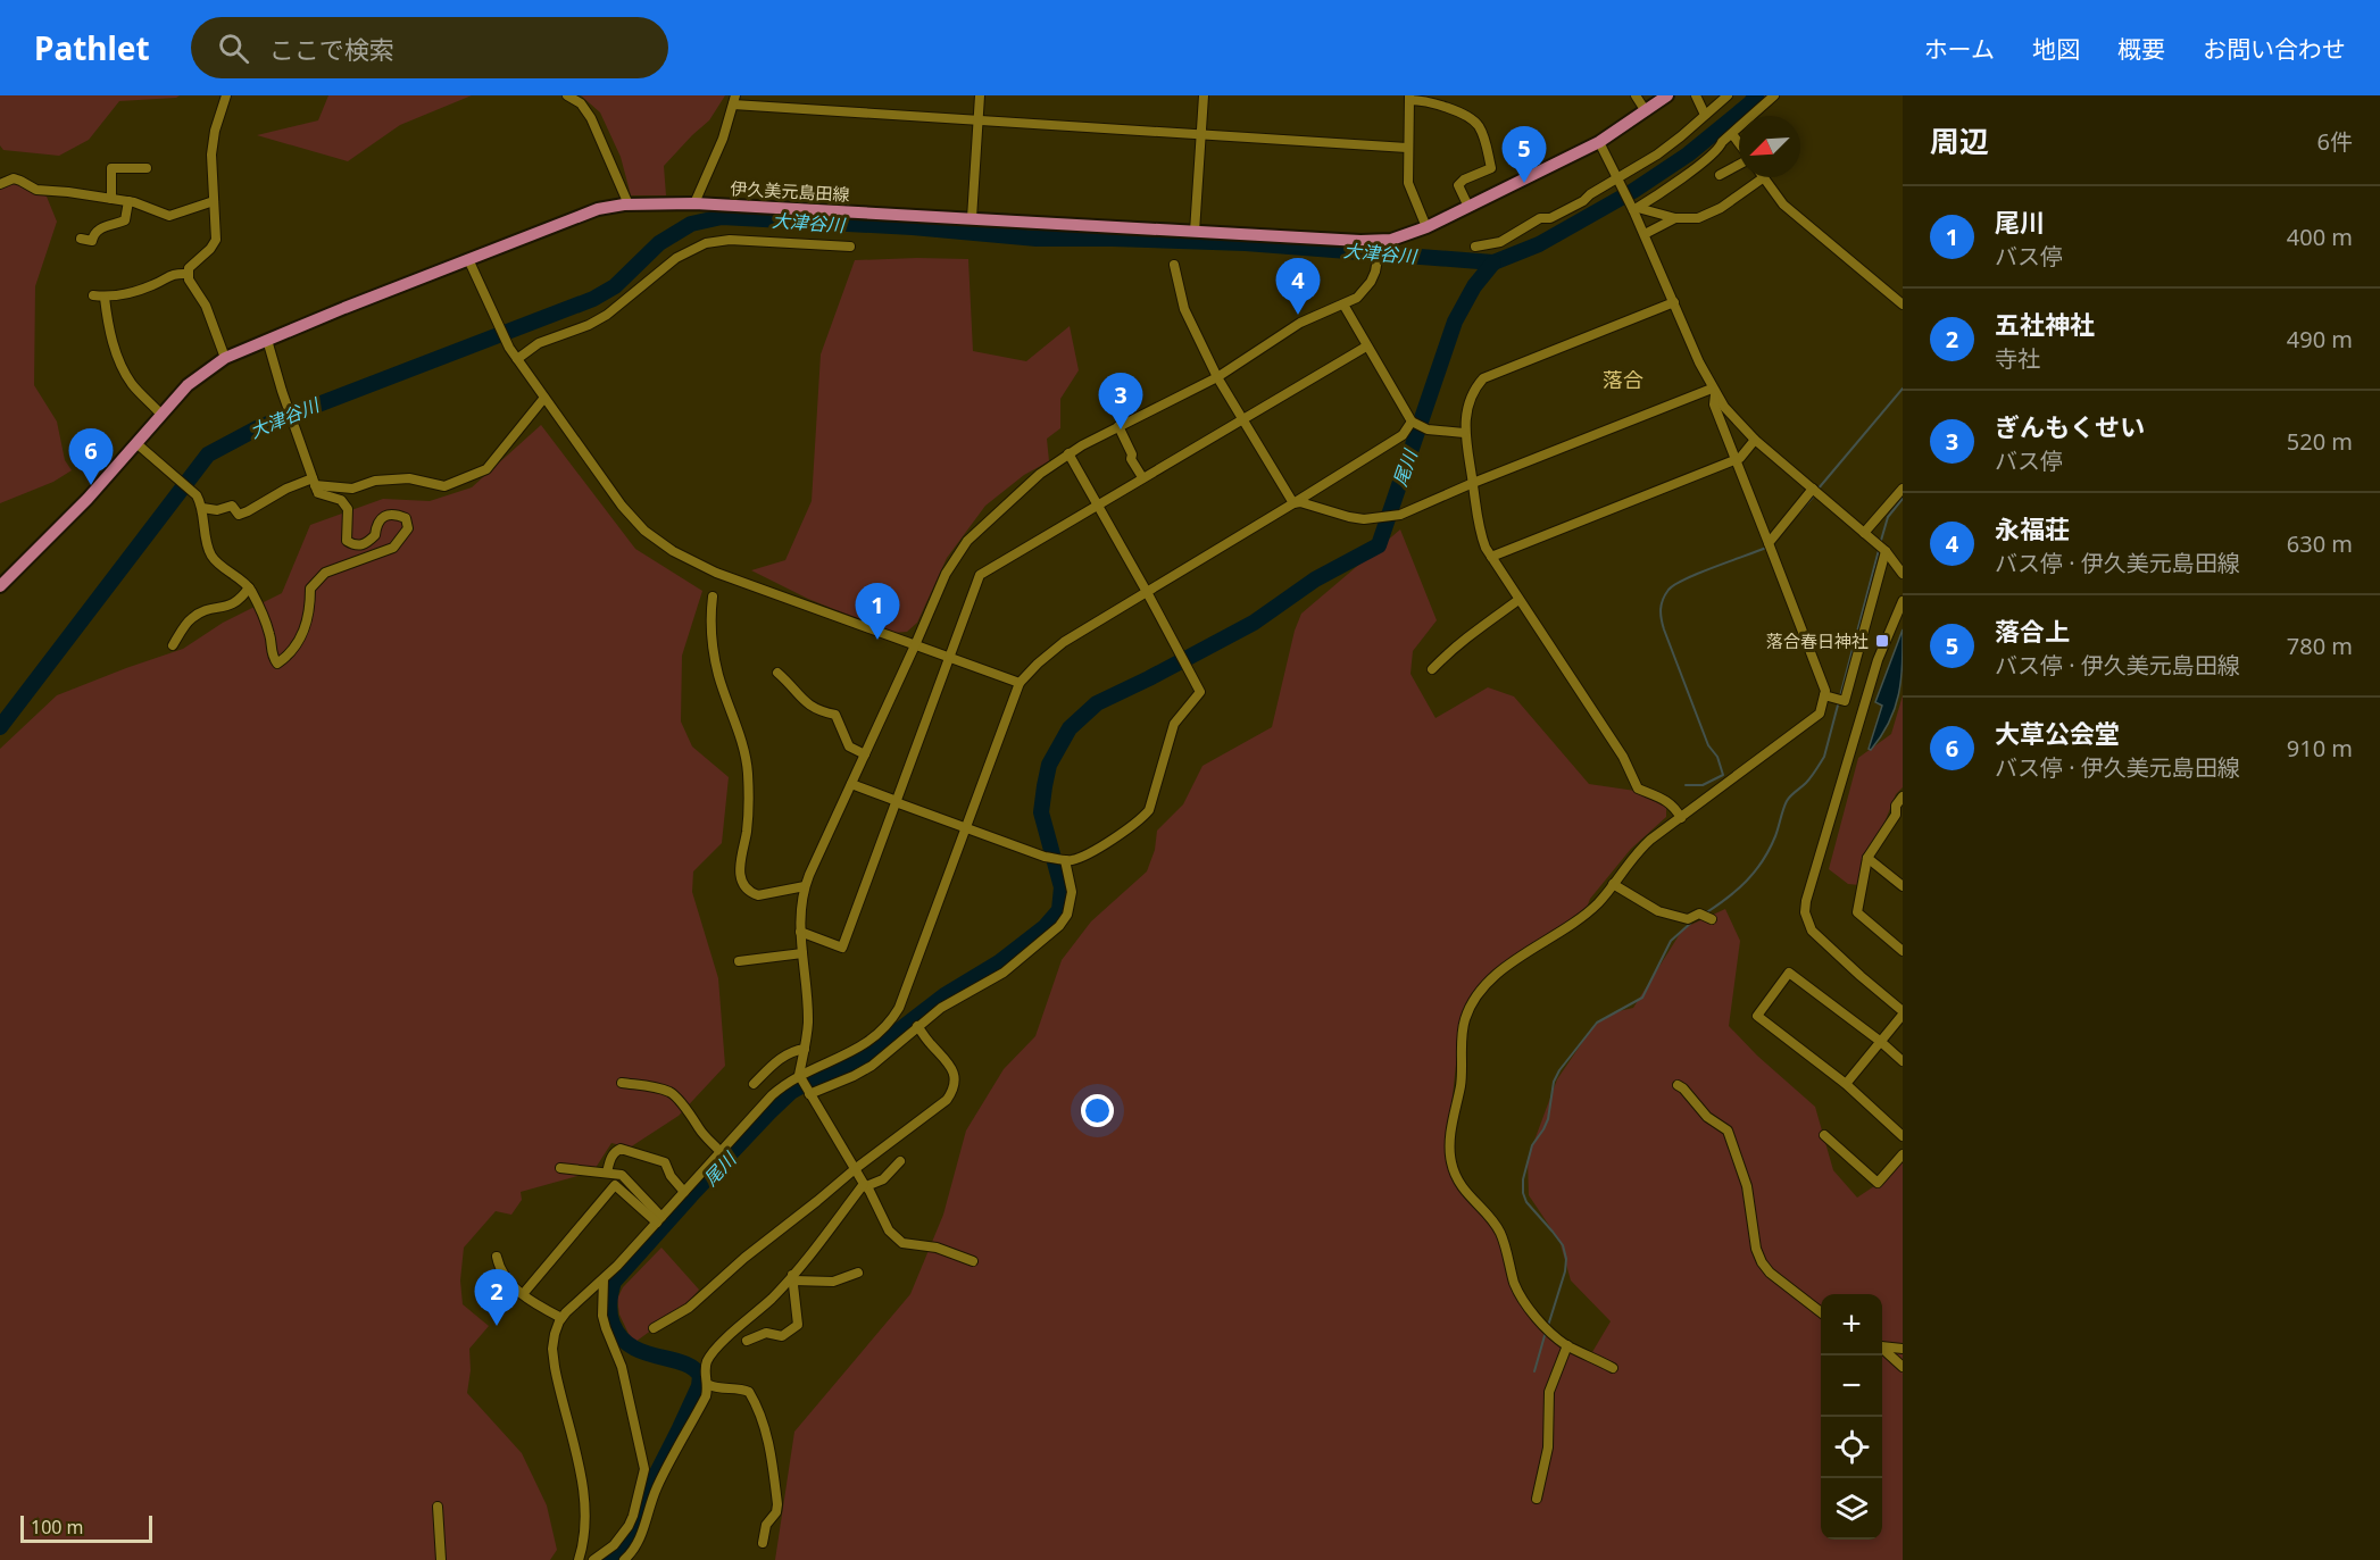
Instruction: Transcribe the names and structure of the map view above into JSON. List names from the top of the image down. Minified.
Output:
{"streets":{"main road":["伊久美元島田線"]},"districts":["落合"],"water":["大津谷川","尾川"],"places":{"transit":["落合春日神社"]},"scale_bar":"100 m","north":"bottom left","page":{"header":"Pathlet","search":"ここで検索","nav":["ホーム","地図","概要","お問い合わせ"],"heading":["周辺","6件"],"pins":["5","4","3","6","1","2"],"list":[{"mark":"1","name":"尾川","note":"バス停","value":"400 m"},{"mark":"2","name":"五社神社","note":"寺社","value":"490 m"},{"mark":"3","name":"ぎんもくせい","note":"バス停","value":"520 m"},{"mark":"4","name":"永福荘","note":"バス停 · 伊久美元島田線","value":"630 m"},{"mark":"5","name":"落合上","note":"バス停 · 伊久美元島田線","value":"780 m"},{"mark":"6","name":"大草公会堂","note":"バス停 · 伊久美元島田線","value":"910 m"}],"map_buttons":["+","−"],"scale":"100 m"}}
